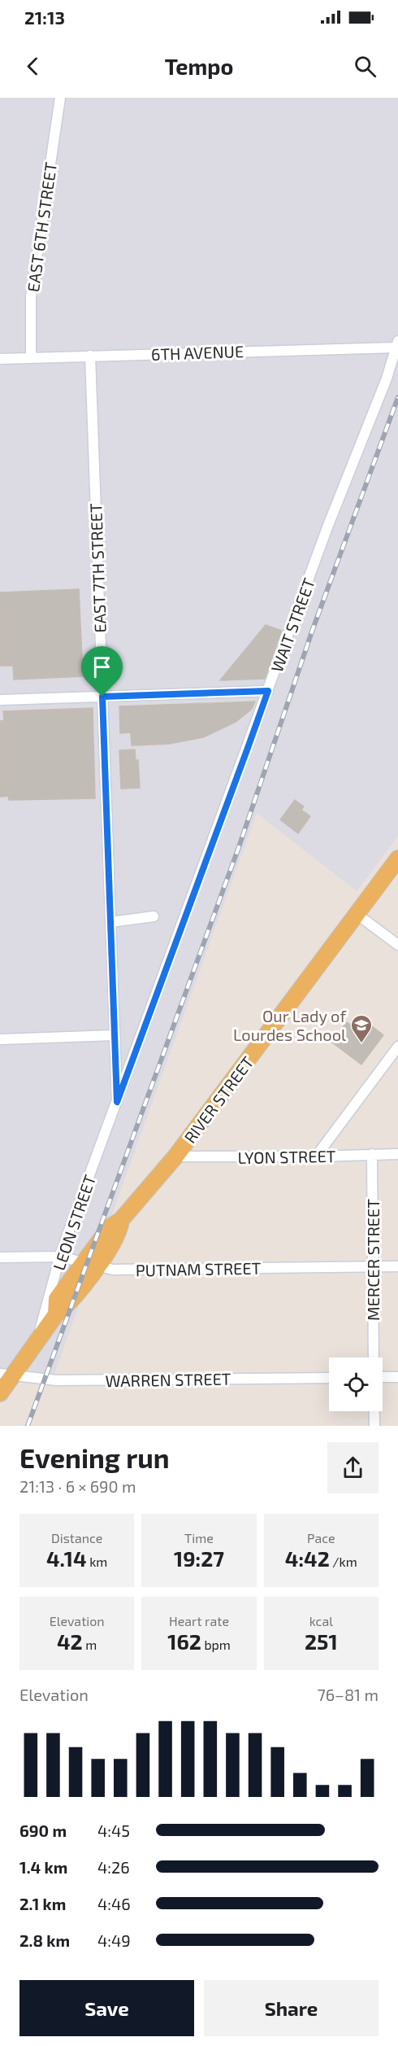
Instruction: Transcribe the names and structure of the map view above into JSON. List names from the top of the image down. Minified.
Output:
{"streets":{"main road":["RIVER STREET"],"street":["EAST 6TH STREET","6TH AVENUE","EAST 7TH STREET","WAIT STREET","LYON STREET","LEON STREET","MERCER STREET","PUTNAM STREET","WARREN STREET"]},"crossings":[["EAST 6TH STREET","6TH AVENUE"],["6TH AVENUE","EAST 7TH STREET"],["6TH AVENUE","WAIT STREET"],["EAST 7TH STREET","WAIT STREET"],["EAST 7TH STREET","LEON STREET"],["WAIT STREET","LEON STREET"],["RIVER STREET","LYON STREET"],["RIVER STREET","LEON STREET"],["RIVER STREET","PUTNAM STREET"],["RIVER STREET","WARREN STREET"],["LYON STREET","MERCER STREET"],["LEON STREET","PUTNAM STREET"],["MERCER STREET","PUTNAM STREET"]],"places":{"school or university":["Our Lady of Lourdes School"]},"page":{"status":"21:13","header":"Tempo","heading":["Evening run","21:13 · 6 × 690 m"],"stats":[["Distance","4.14 km"],["Time","19:27"],["Pace","4:42 /km"],["Elevation","42 m"],["Heart rate","162 bpm"],["kcal","251"]],"chart":["Elevation","76–81 m"],"list":[{"name":"690 m","note":"4:45"},{"name":"1.4 km","note":"4:26"},{"name":"2.1 km","note":"4:46"},{"name":"2.8 km","note":"4:49"}],"buttons":["Save","Share"]}}
